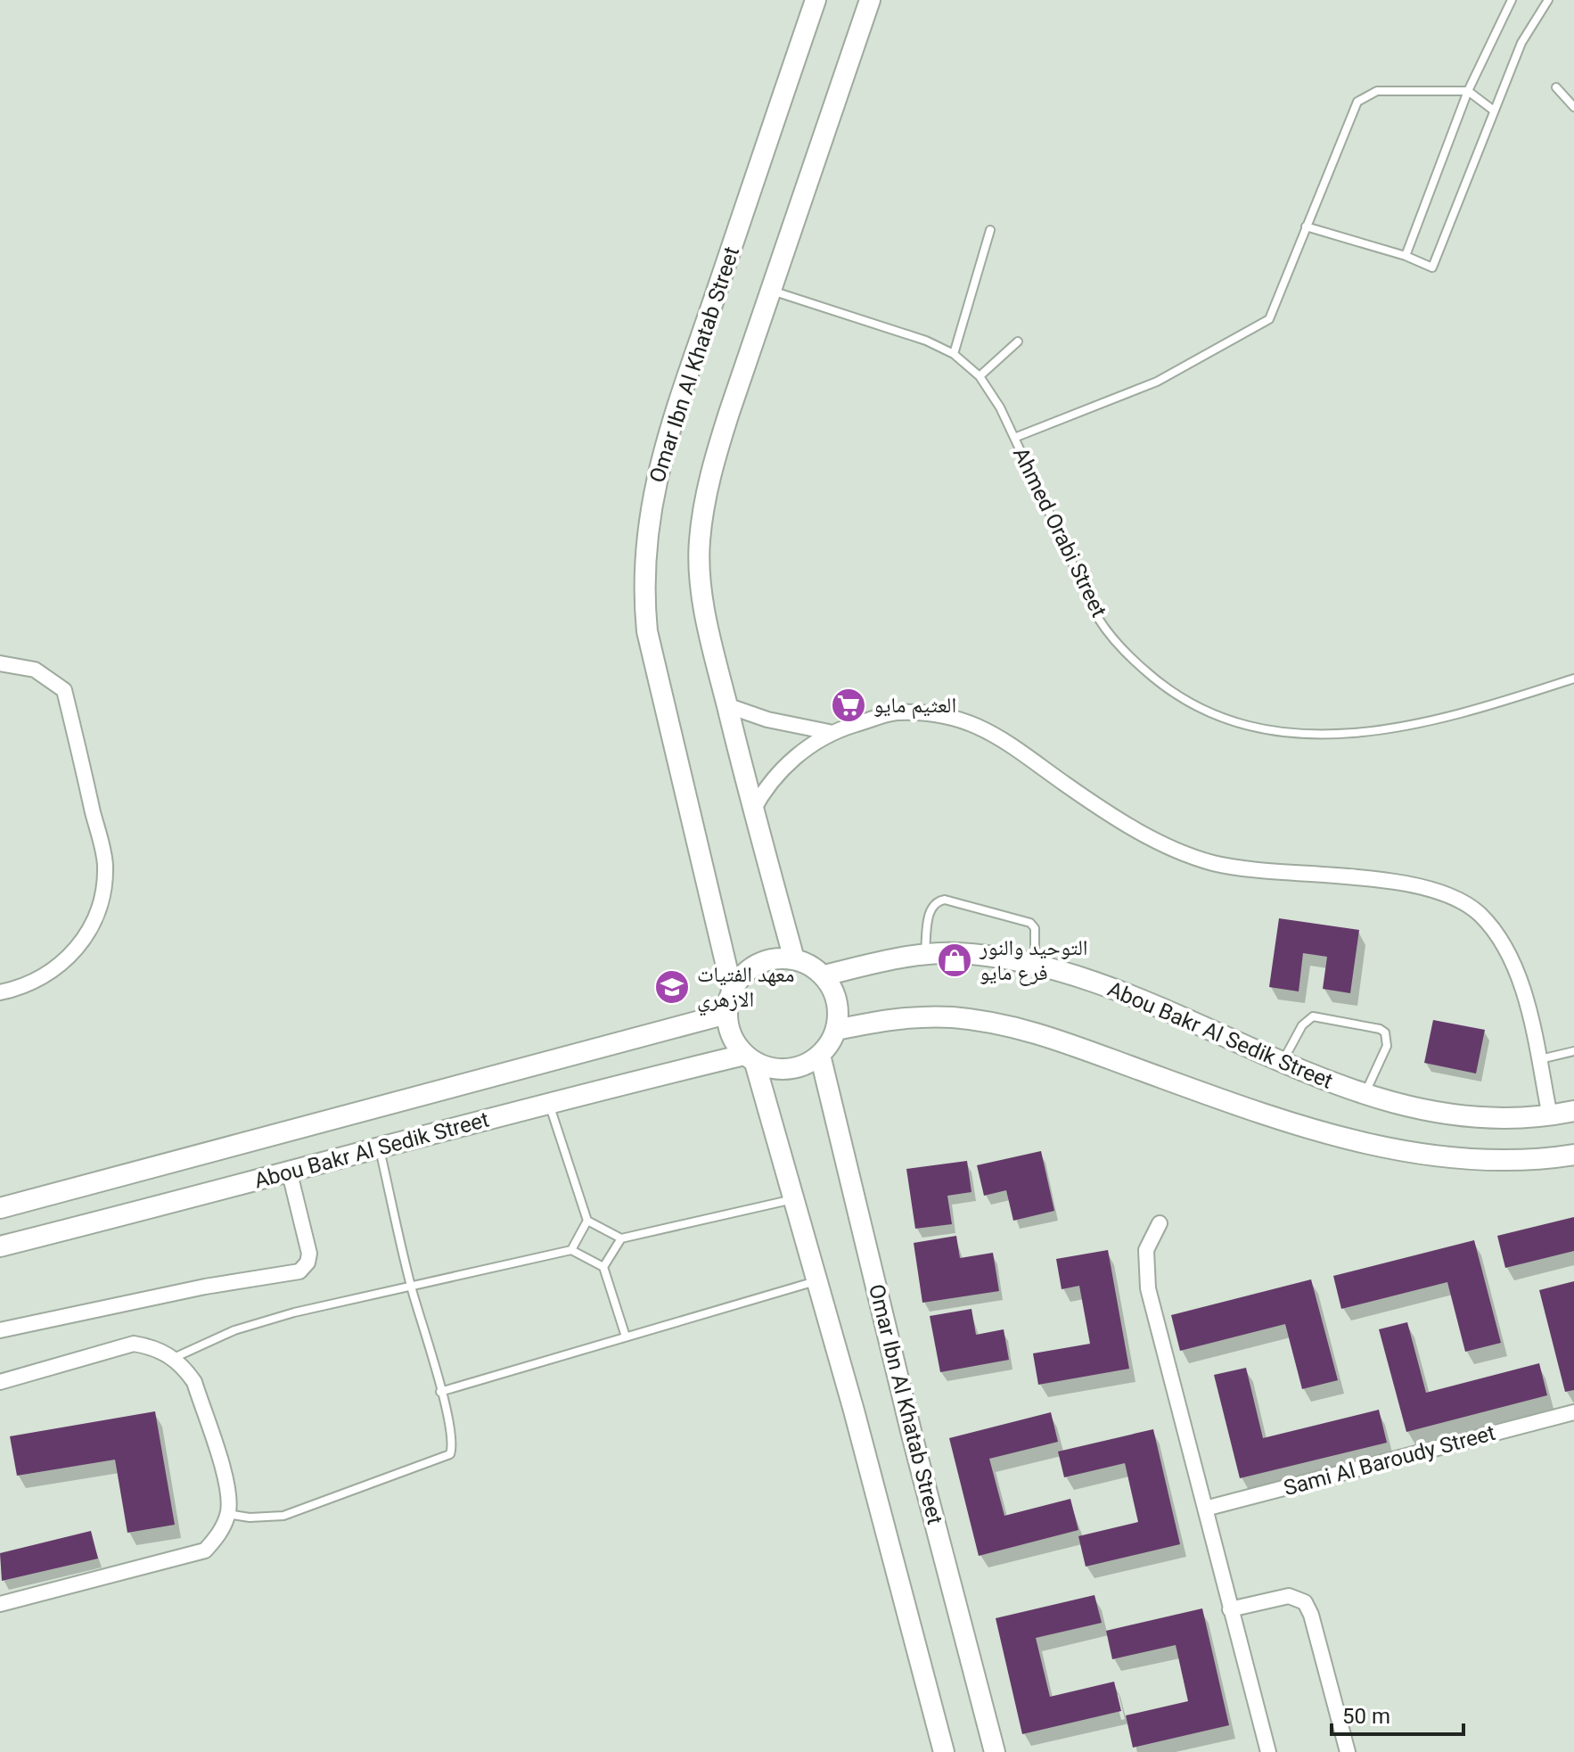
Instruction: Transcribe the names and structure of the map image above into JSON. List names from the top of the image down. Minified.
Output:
{"streets":{"street":["Omar Ibn Al Khatab Street","Abou Bakr Al Sedik Street","Sami Al Baroudy Street"],"lane":["Ahmed Orabi Street"]},"crossings":[["Omar Ibn Al Khatab Street","Abou Bakr Al Sedik Street"]],"places":{"supermarket":["العثيم مايو"],"shop":["التوحيد والنور فرع مايو"],"school or university":["معهد الفتيات الازهري"]},"scale_bar":"50 m"}
